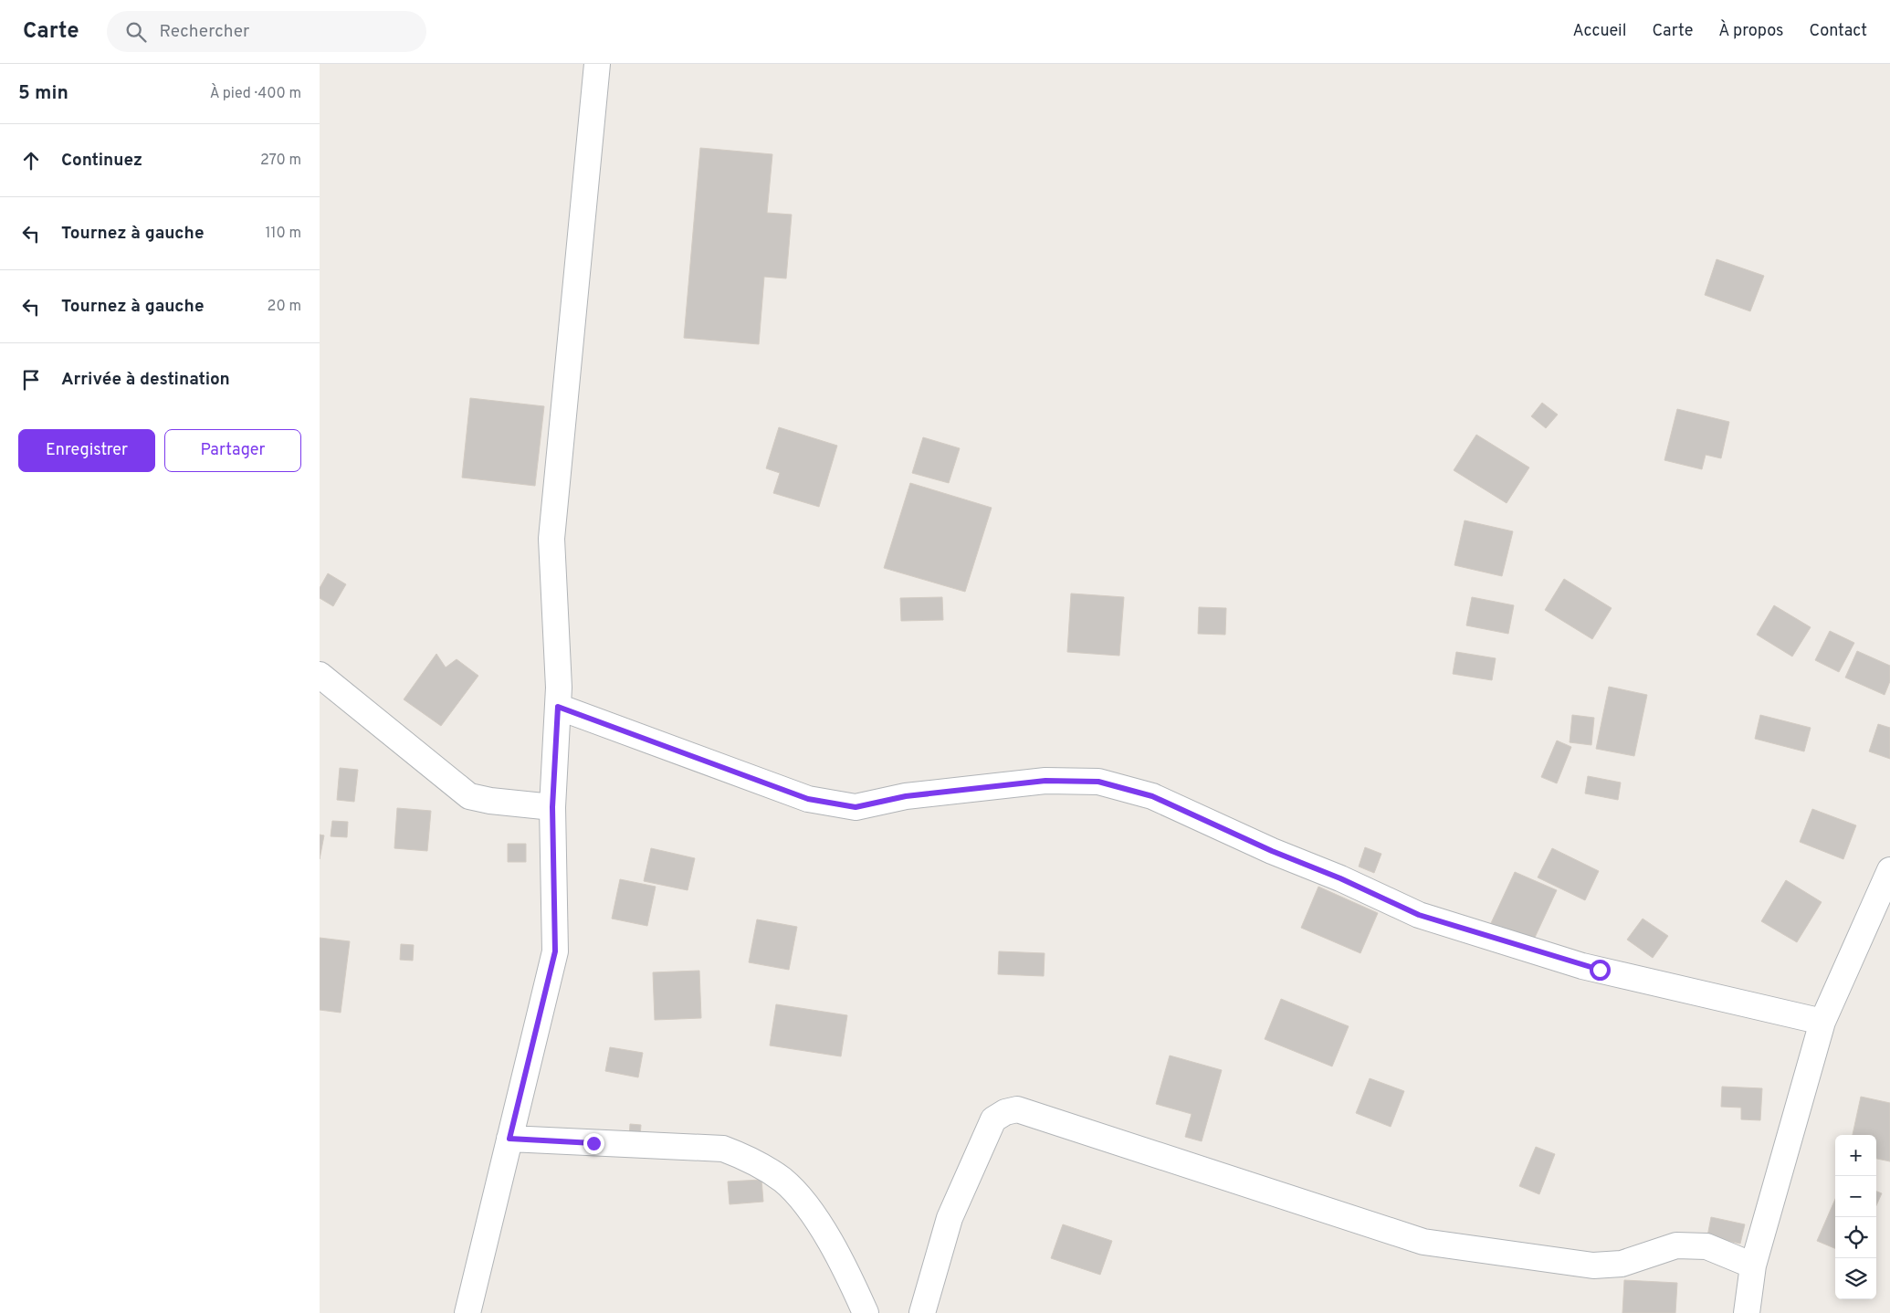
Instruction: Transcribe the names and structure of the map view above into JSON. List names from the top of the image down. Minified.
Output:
{"page":{"header":"Carte","search":"Rechercher","nav":["Accueil","Carte","À propos","Contact"],"heading":["5 min","À pied · 400 m"],"list":[["Continuez","270 m"],["Tournez à gauche","110 m"],["Tournez à gauche","20 m"],"Arrivée à destination"],"buttons":["Enregistrer","Partager"],"map_buttons":["+","−"]}}
